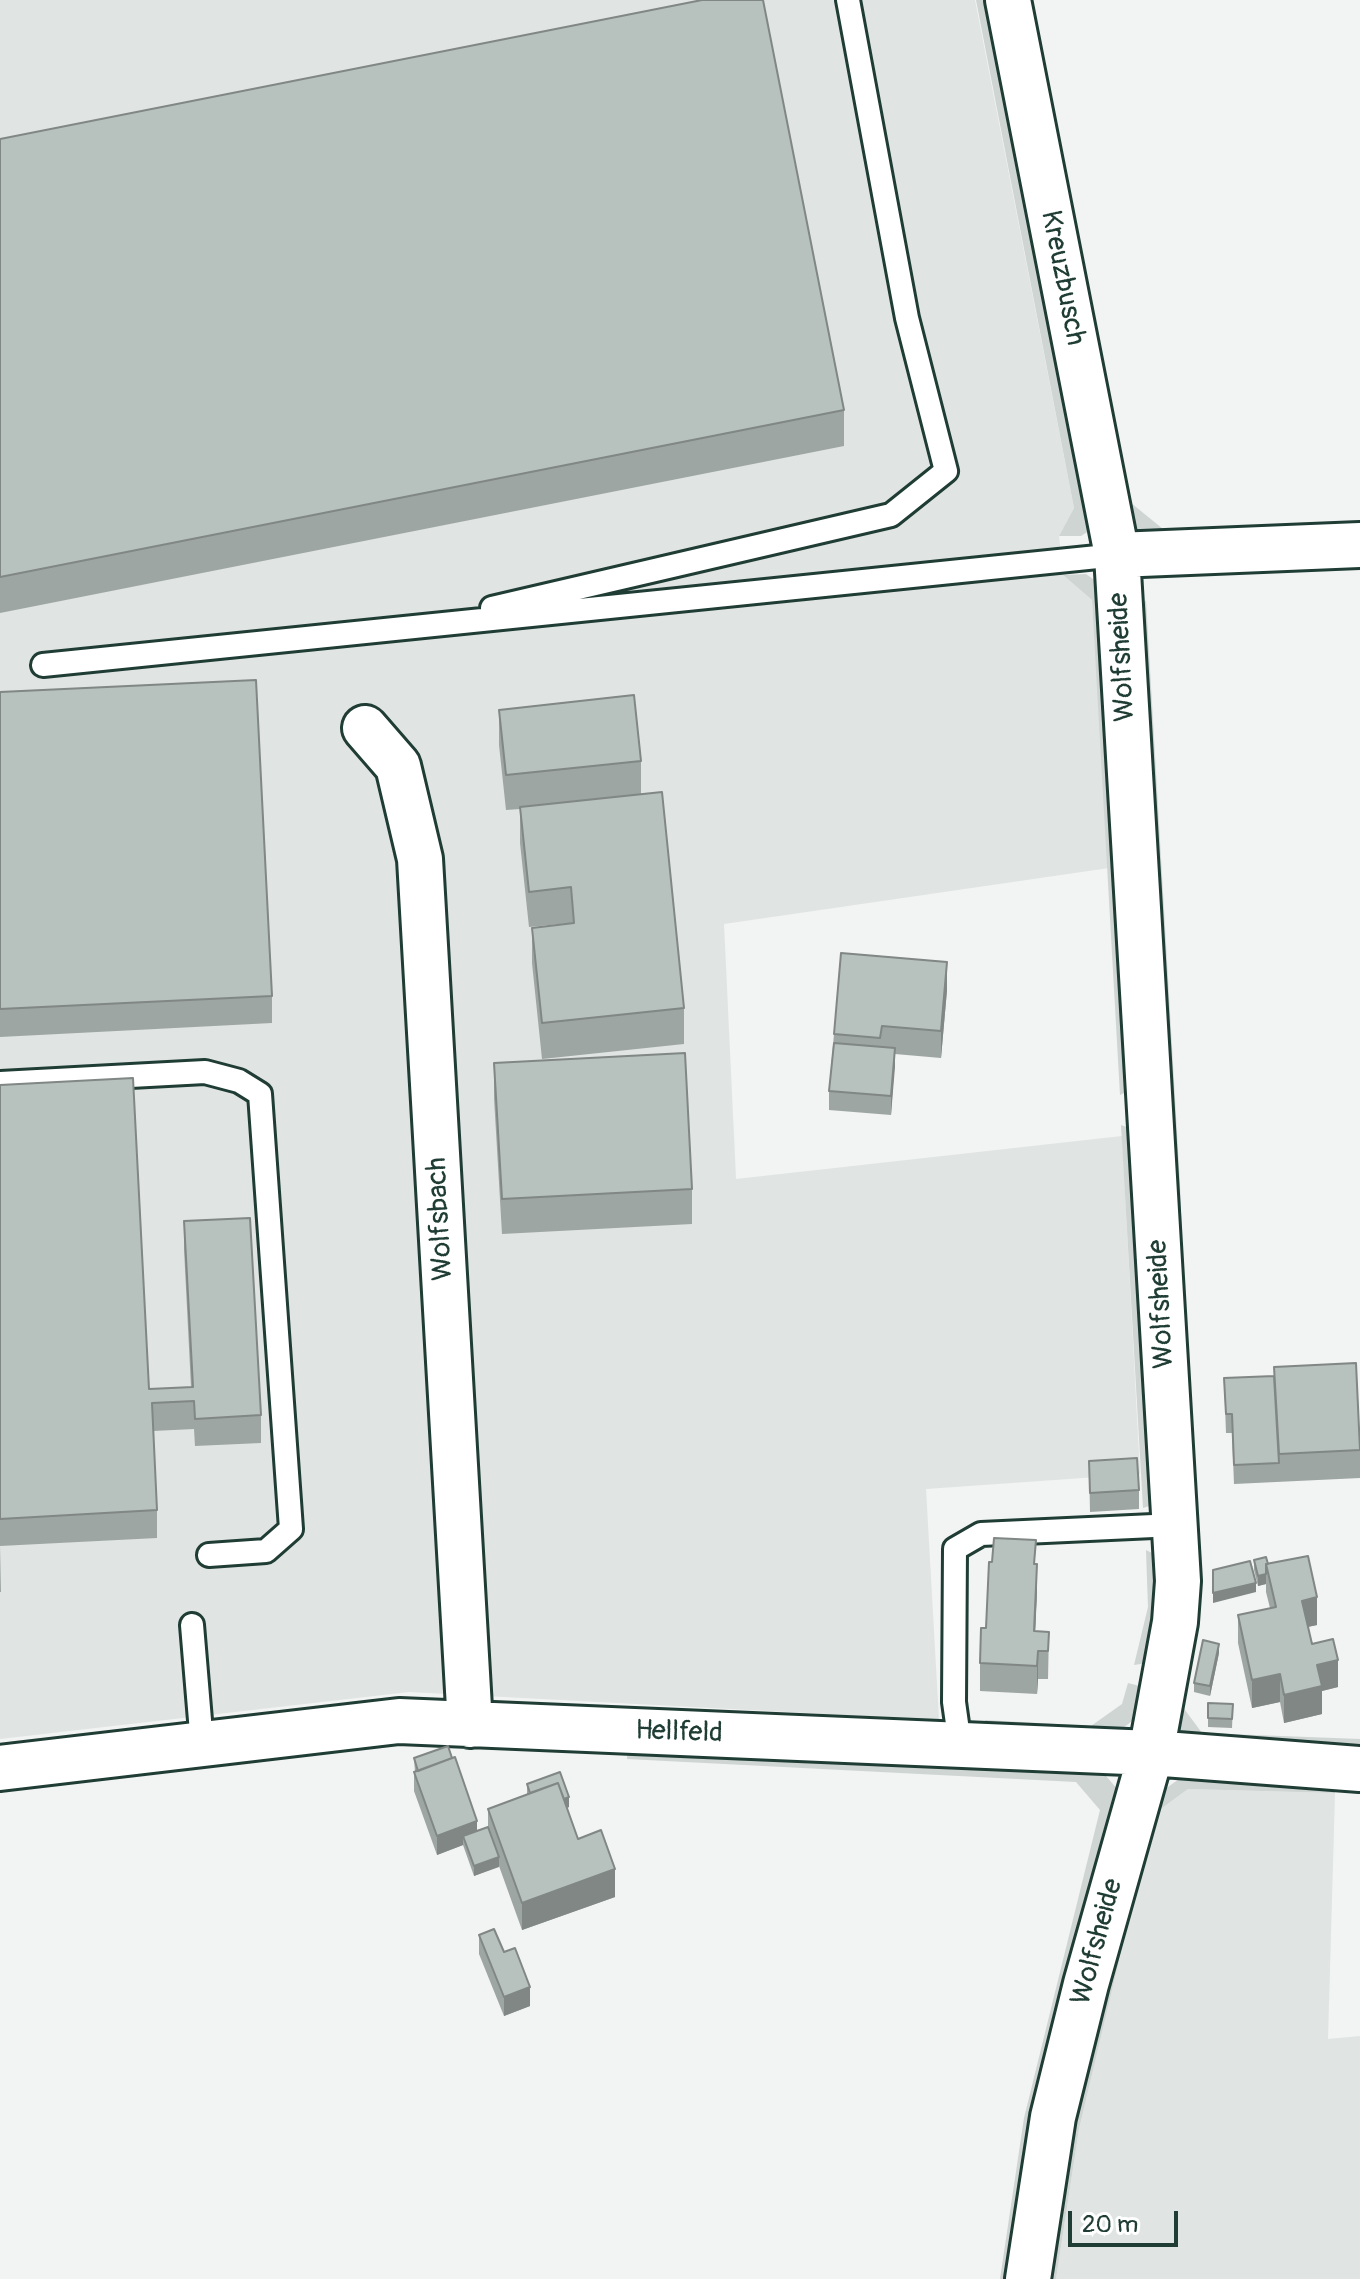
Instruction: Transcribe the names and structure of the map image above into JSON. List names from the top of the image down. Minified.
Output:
{"streets":{"street":["Kreuzbusch","Wolfsheide","Wolfsbach","Hellfeld"]},"crossings":[["Kreuzbusch","Wolfsheide"],["Wolfsheide","Hellfeld"],["Wolfsbach","Hellfeld"]],"scale_bar":"20 m"}
